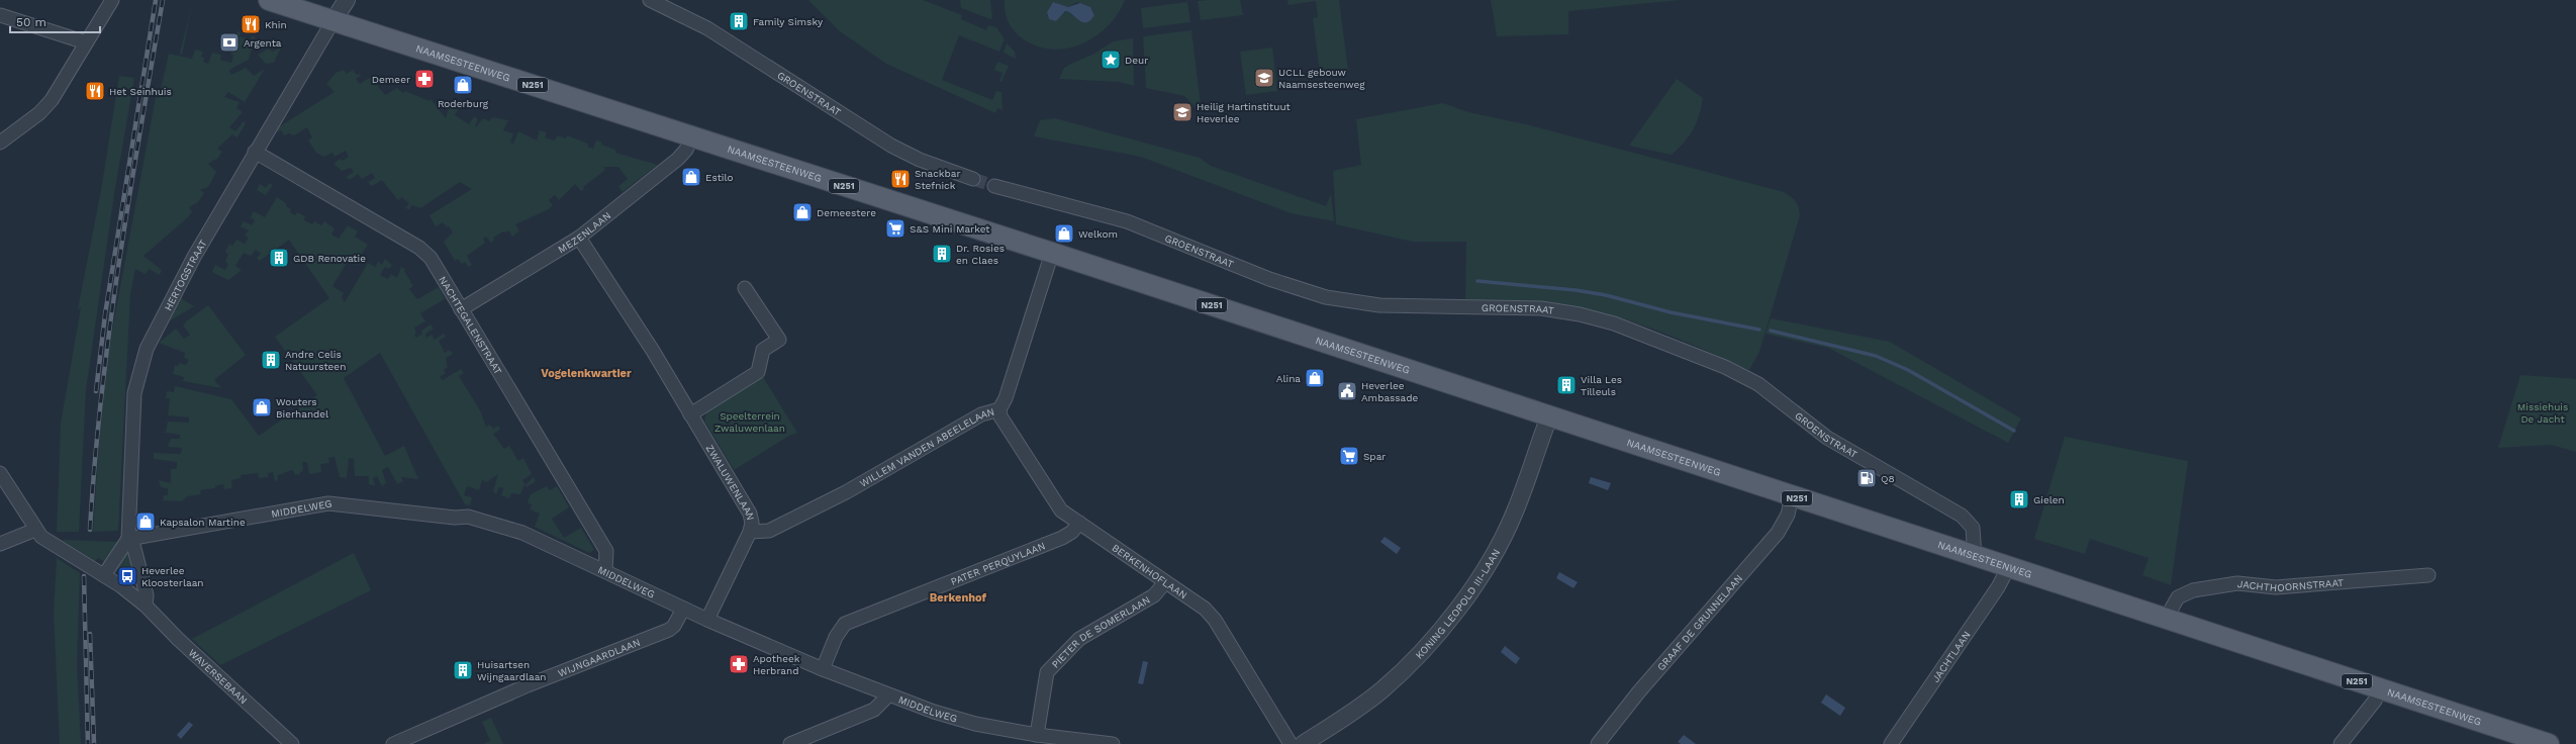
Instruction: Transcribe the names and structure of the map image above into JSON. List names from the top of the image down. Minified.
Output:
{"streets":{"main road":["NAAMSESTEENWEG","N251"],"street":["GROENSTRAAT","MEZENLAAN","HERTOGSTRAAT","NACHTEGALENSTRAAT","WILLEM VANDEN ABEELELAAN","ZWALUWENLAAN","MIDDELWEG","PATER PERQUYLAAN","BERKENHOFLAAN","JACHTHOORNSTRAAT","KONING LEOPOLD III-LAAN","GRAAF DE GRUNNELAAN","PIETER DE SOMERLAAN","JACHTLAAN","WIJNGAARDLAAN","WAVERSEBAAN"]},"crossings":[["NAAMSESTEENWEG","GROENSTRAAT"],["NAAMSESTEENWEG","MEZENLAAN"],["NAAMSESTEENWEG","HERTOGSTRAAT"],["NAAMSESTEENWEG","WILLEM VANDEN ABEELELAAN"],["NAAMSESTEENWEG","JACHTHOORNSTRAAT"],["NAAMSESTEENWEG","KONING LEOPOLD III-LAAN"],["NAAMSESTEENWEG","GRAAF DE GRUNNELAAN"],["NAAMSESTEENWEG","JACHTLAAN"],["MEZENLAAN","NACHTEGALENSTRAAT"],["MEZENLAAN","ZWALUWENLAAN"],["HERTOGSTRAAT","NACHTEGALENSTRAAT"],["HERTOGSTRAAT","MIDDELWEG"],["NACHTEGALENSTRAAT","MIDDELWEG"],["WILLEM VANDEN ABEELELAAN","ZWALUWENLAAN"],["WILLEM VANDEN ABEELELAAN","BERKENHOFLAAN"],["ZWALUWENLAAN","MIDDELWEG"],["MIDDELWEG","PATER PERQUYLAAN"],["MIDDELWEG","PIETER DE SOMERLAAN"],["MIDDELWEG","WIJNGAARDLAAN"],["PATER PERQUYLAAN","BERKENHOFLAAN"],["BERKENHOFLAAN","PIETER DE SOMERLAAN"]],"districts":["Vogelenkwartier","Berkenhof"],"parks":["Missiehuis De Jacht","Speelterrein Zwaluwenlaan"],"places":{"building":["Family Simsky","Dr. Rosies en Claes","GDB Renovatie","Andre Celis Natuursteen","Villa Les Tilleuls","Gielen","Huisartsen Wijngaardlaan"],"restaurant":["Khin","Het Seinhuis","Snackbar Stefnick"],"bank":["Argenta"],"place":["Deur"],"school or university":["UCLL gebouw Naamsesteenweg","Heilig Hartinstituut Heverlee"],"pharmacy":["Demeer","Apotheek Herbrand"],"shop":["Roderburg","Estilo","Demeestere","Welkom","Alina","Wouters Bierhandel","Kapsalon Martine"],"supermarket":["S&S Mini Market","Spar"],"public building":["Heverlee Ambassade"],"fuel station":["Q8"],"bus stop":["Heverlee Kloosterlaan"]},"scale_bar":"50 m"}
